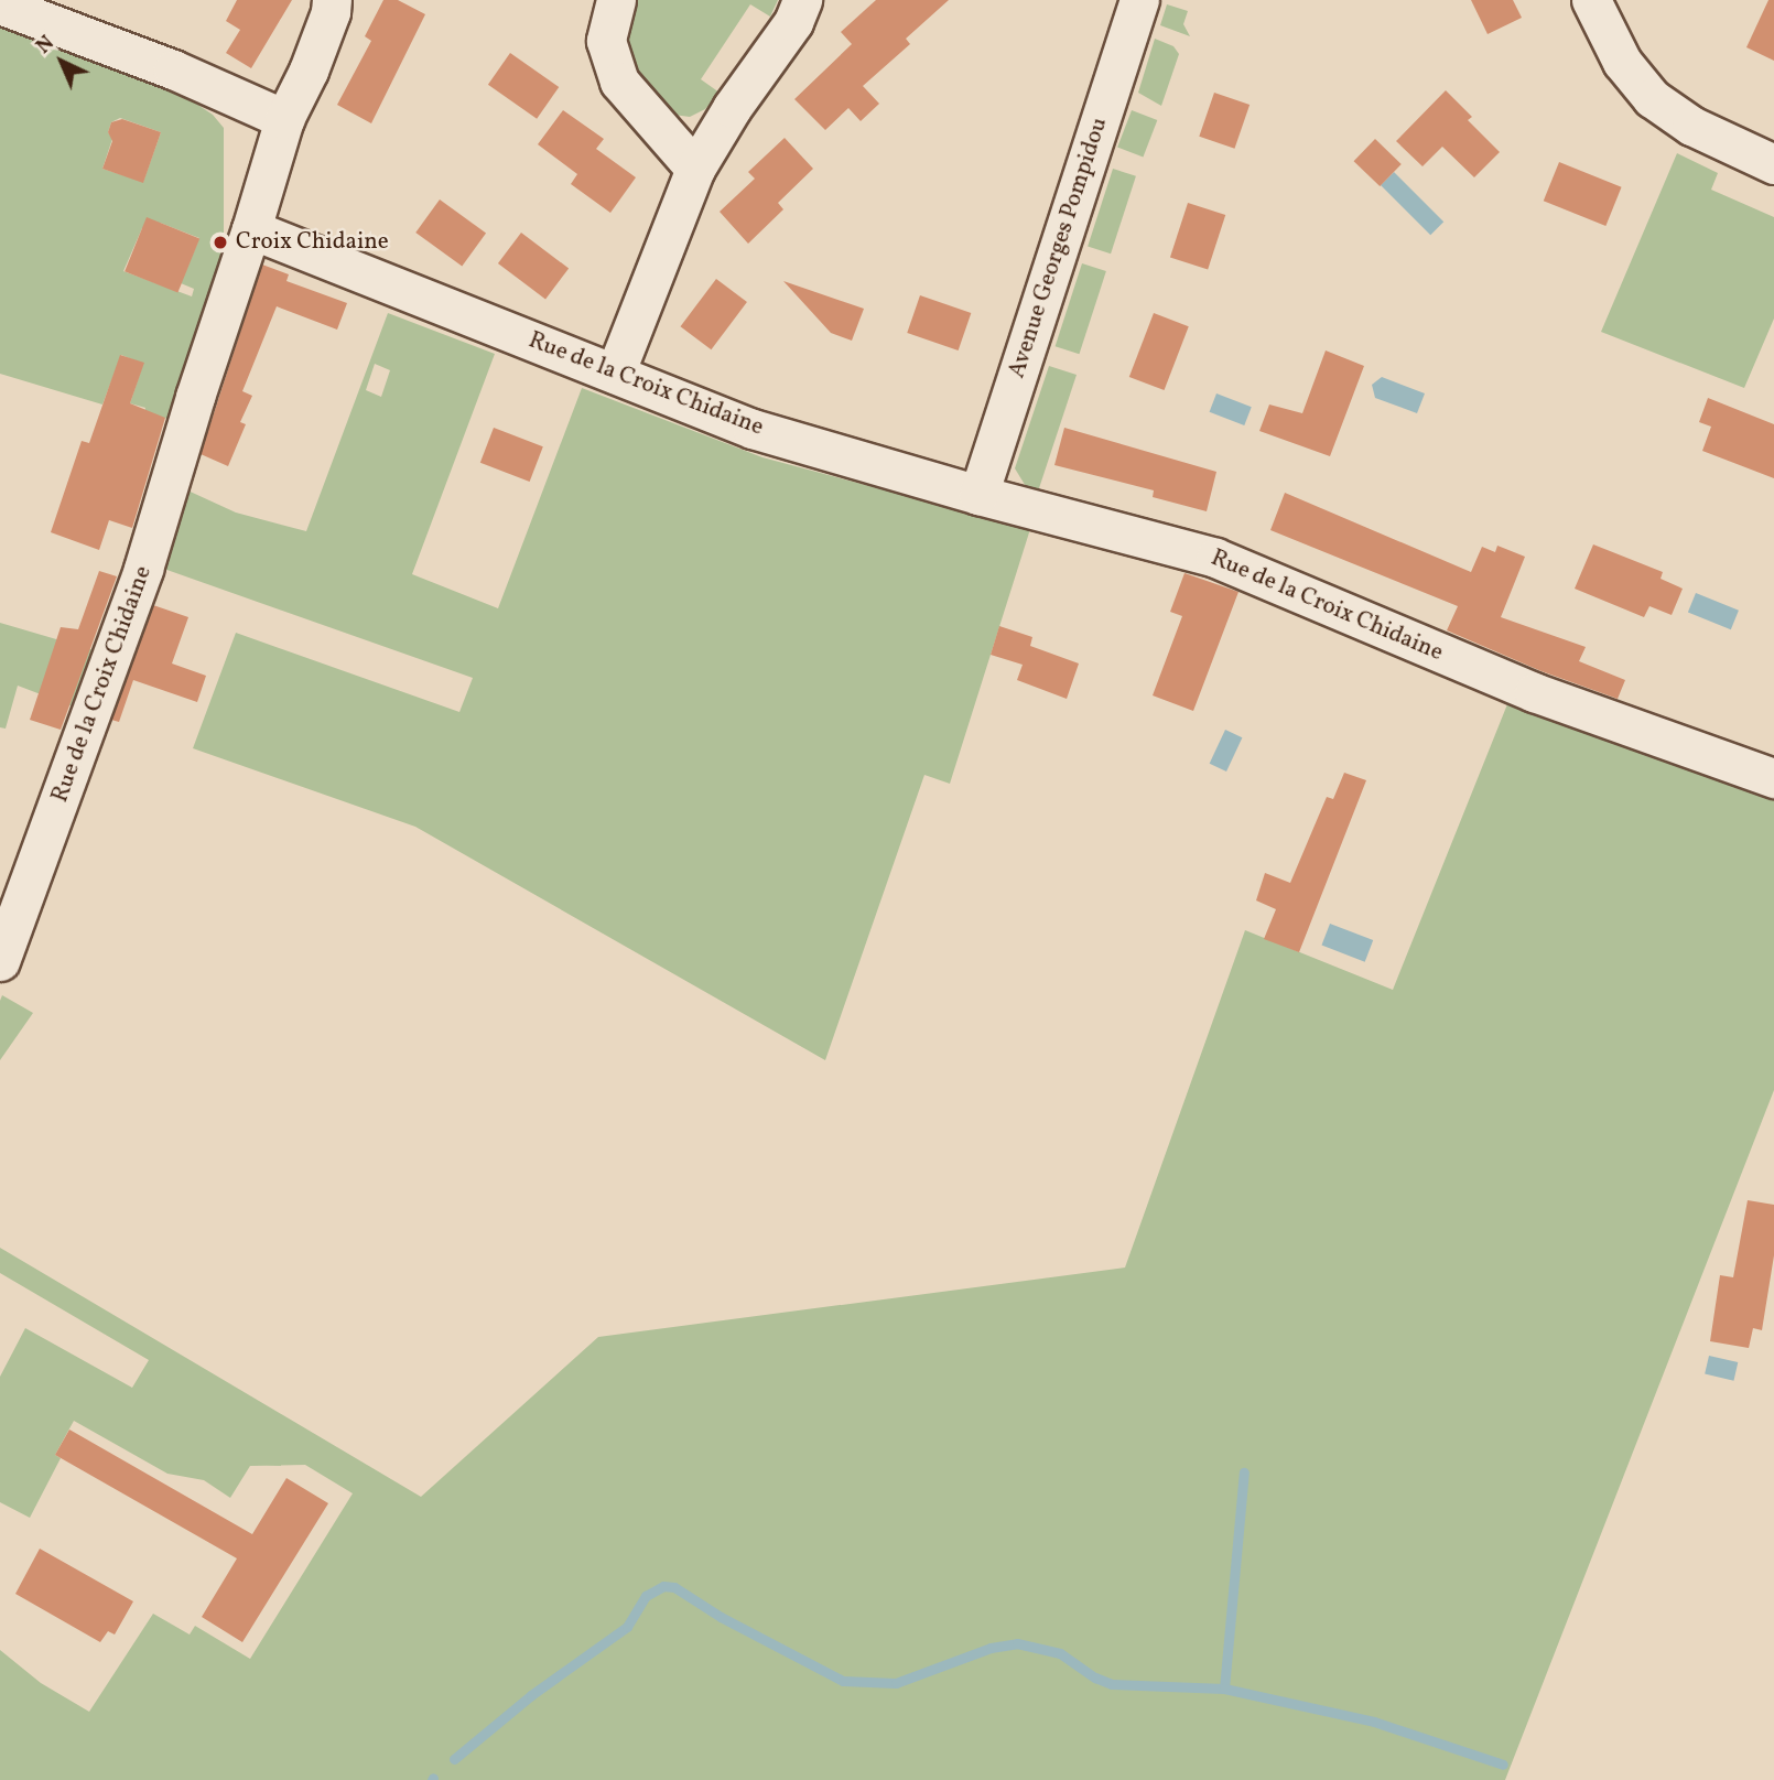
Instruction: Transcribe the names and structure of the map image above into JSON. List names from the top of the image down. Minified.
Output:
{"streets":{"street":["Avenue Georges Pompidou","Rue de la Croix Chidaine"]},"crossings":[["Avenue Georges Pompidou","Rue de la Croix Chidaine"]],"places":["Croix Chidaine"],"north":"top left"}
